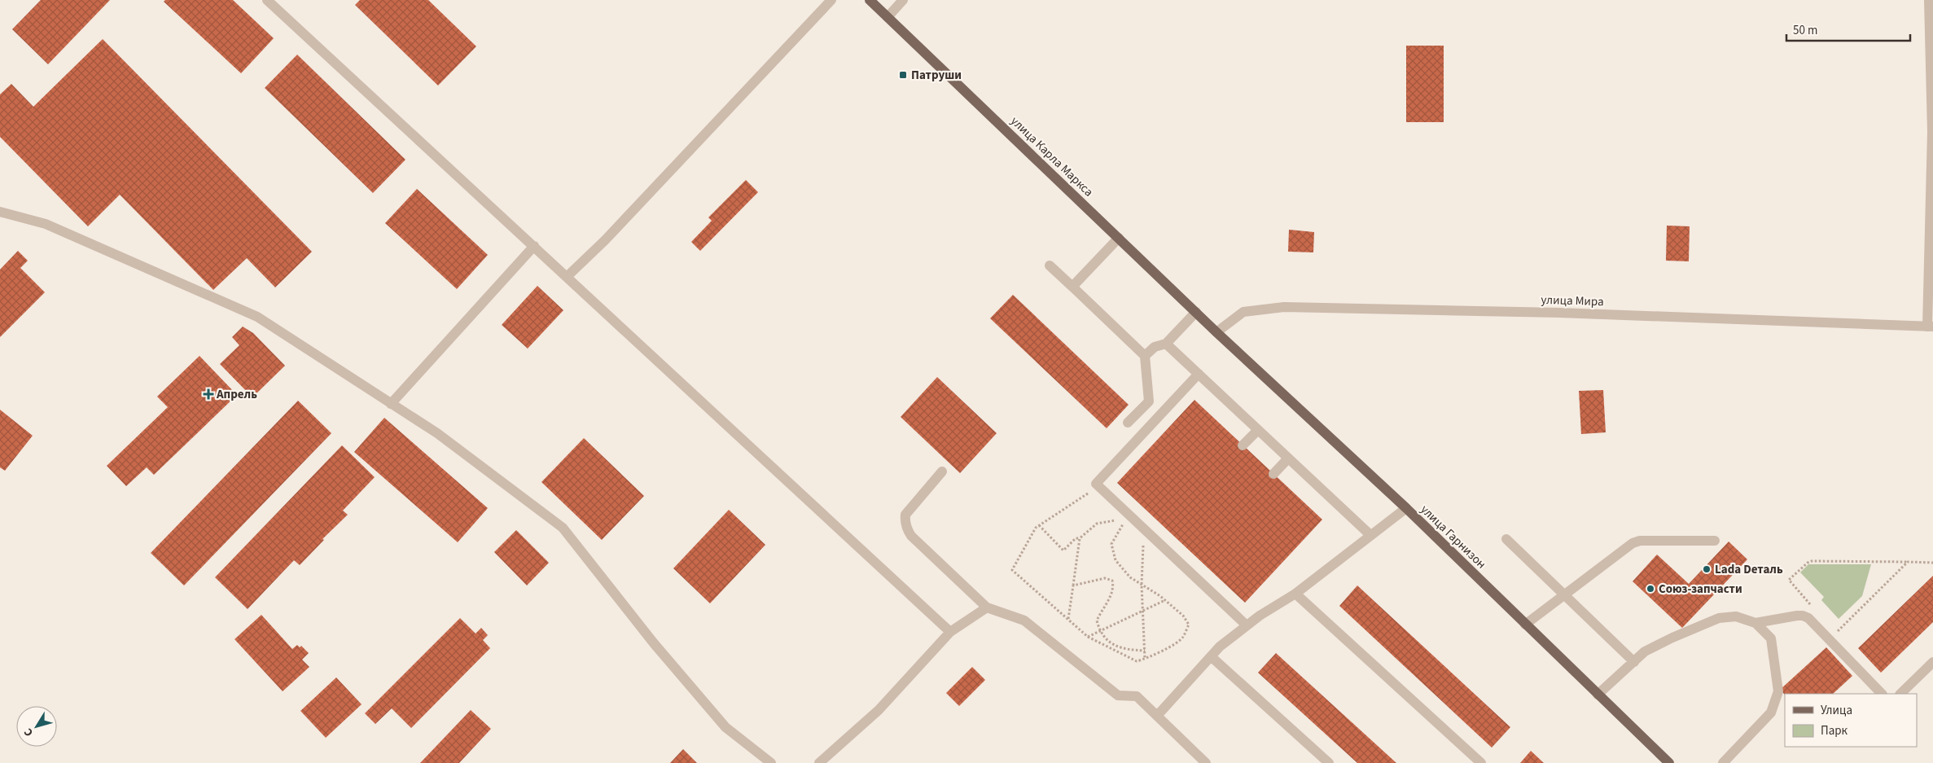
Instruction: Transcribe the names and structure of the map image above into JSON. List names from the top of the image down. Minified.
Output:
{"streets":{"main road":["улица Карла Маркса","улица Гарнизон"],"street":["улица Мира"]},"crossings":[["улица Карла Маркса","улица Мира"],["улица Карла Маркса","улица Гарнизон"],["улица Мира","улица Гарнизон"]],"places":{"transit":["Патруши"],"health":["Апрель"],"other":["Lada Dеталь","Союз-запчасти"]},"legend":["Улица","Парк"],"scale_bar":"50 m","north":"bottom left"}
